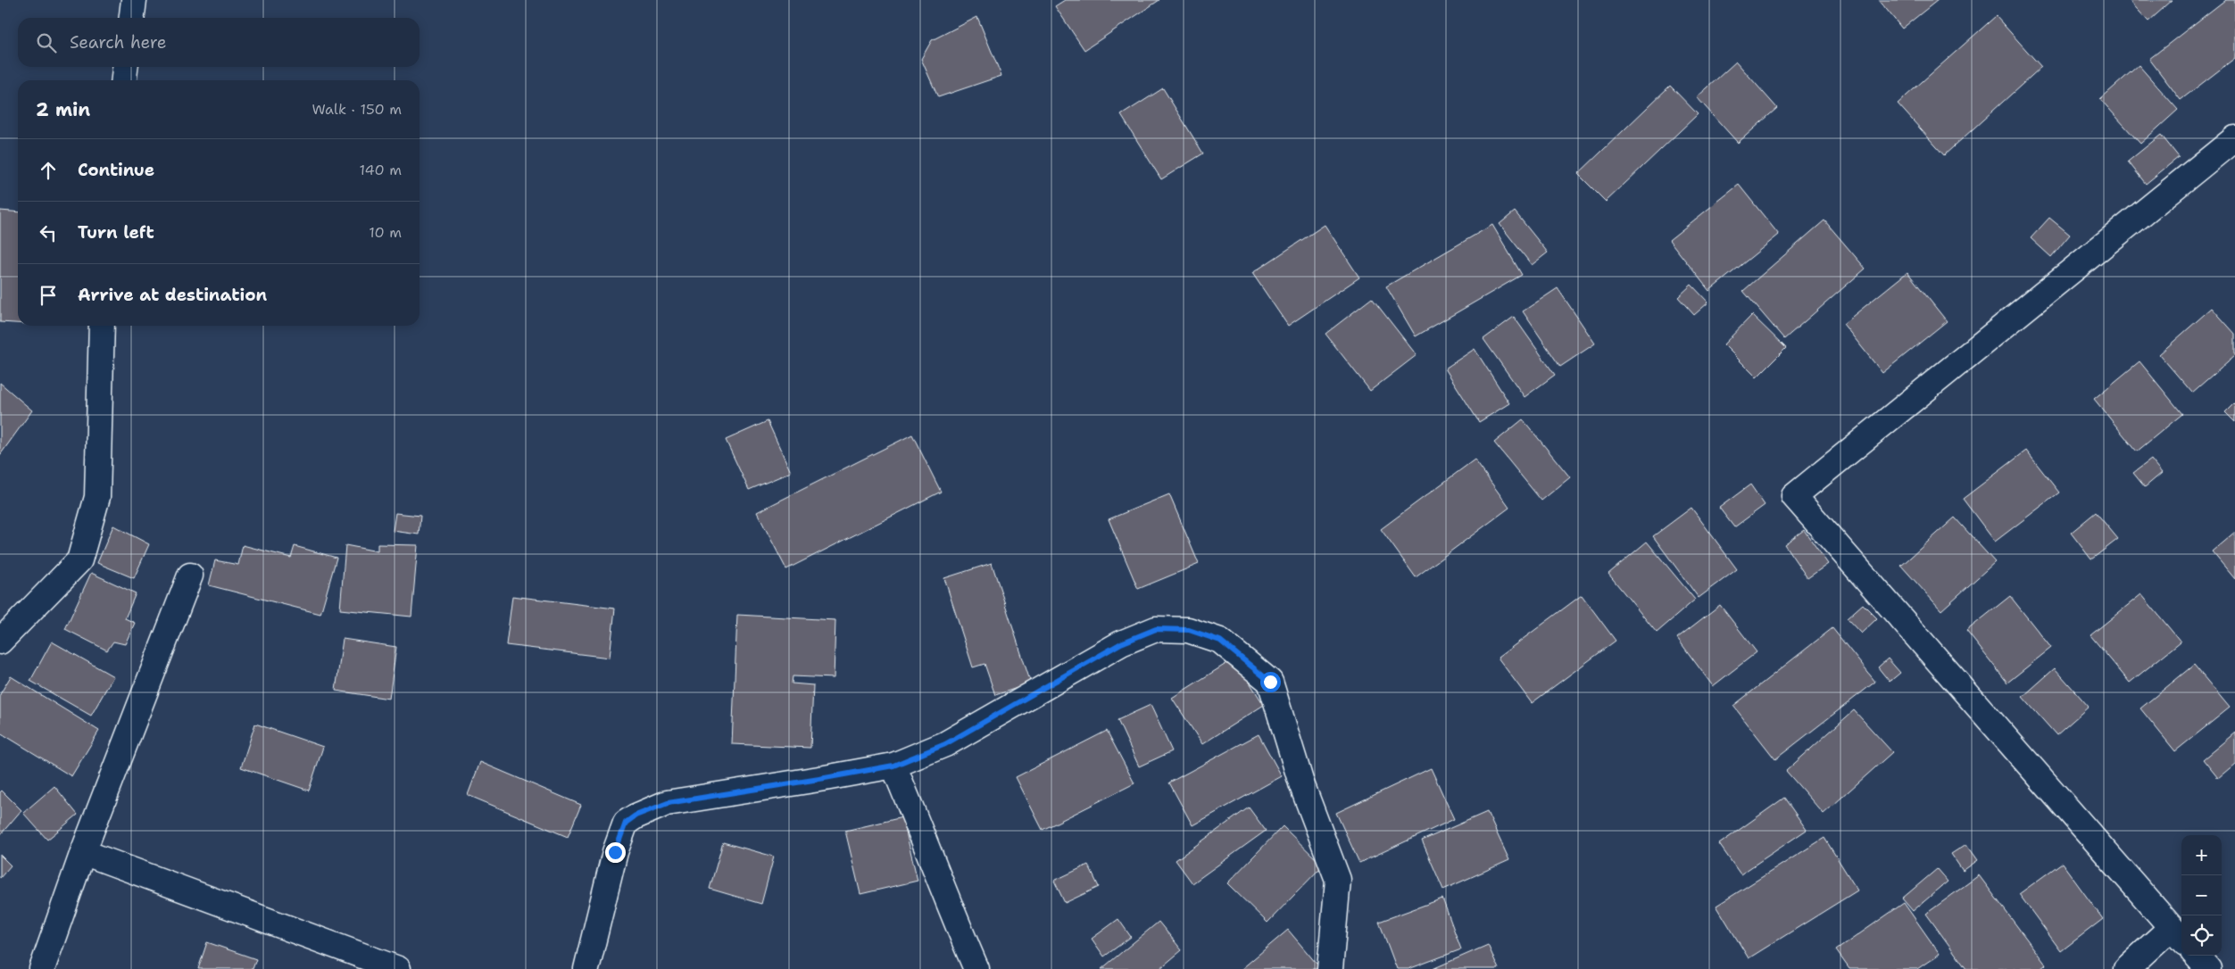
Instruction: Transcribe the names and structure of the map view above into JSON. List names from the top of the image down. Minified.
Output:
{"page":{"search":"Search here","heading":["2 min","Walk · 150 m"],"list":[["Continue","140 m"],["Turn left","10 m"],"Arrive at destination"],"map_buttons":["+","−"]}}
